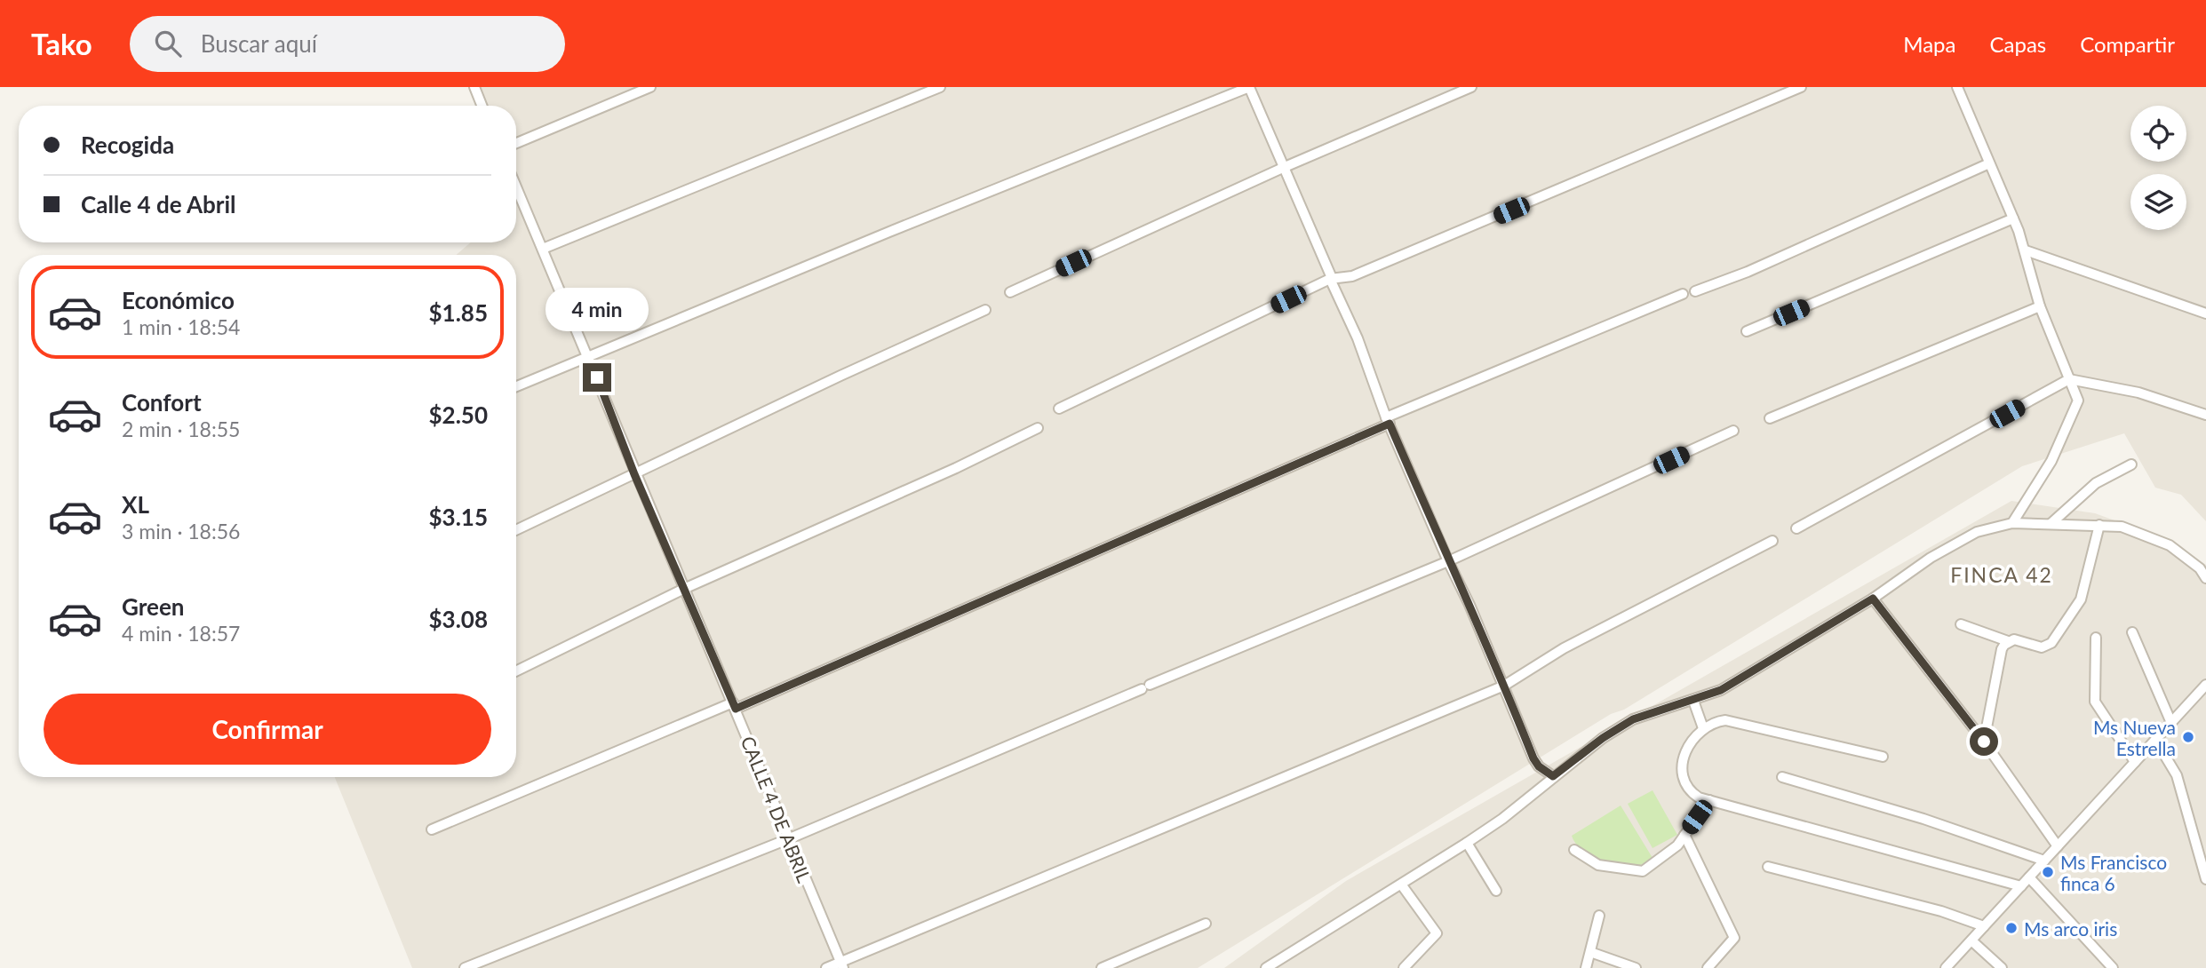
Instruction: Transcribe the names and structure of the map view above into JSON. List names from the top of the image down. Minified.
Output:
{"streets":{"street":["CALLE 4 DE ABRIL"]},"districts":["FINCA 42"],"places":["Ms Nueva Estrella","Ms Francisco finca 6","Ms arco iris"],"page":{"header":"Tako","search":"Buscar aquí","nav":["Mapa","Capas","Compartir"],"banner":["Recogida","Calle 4 de Abril"],"list":[{"name":"Económico","note":"1 min · 18:54","value":"$1.85"},{"name":"Confort","note":"2 min · 18:55","value":"$2.50"},{"name":"XL","note":"3 min · 18:56","value":"$3.15"},{"name":"Green","note":"4 min · 18:57","value":"$3.08"}],"bubble":"4 min","buttons":"Confirmar"}}
